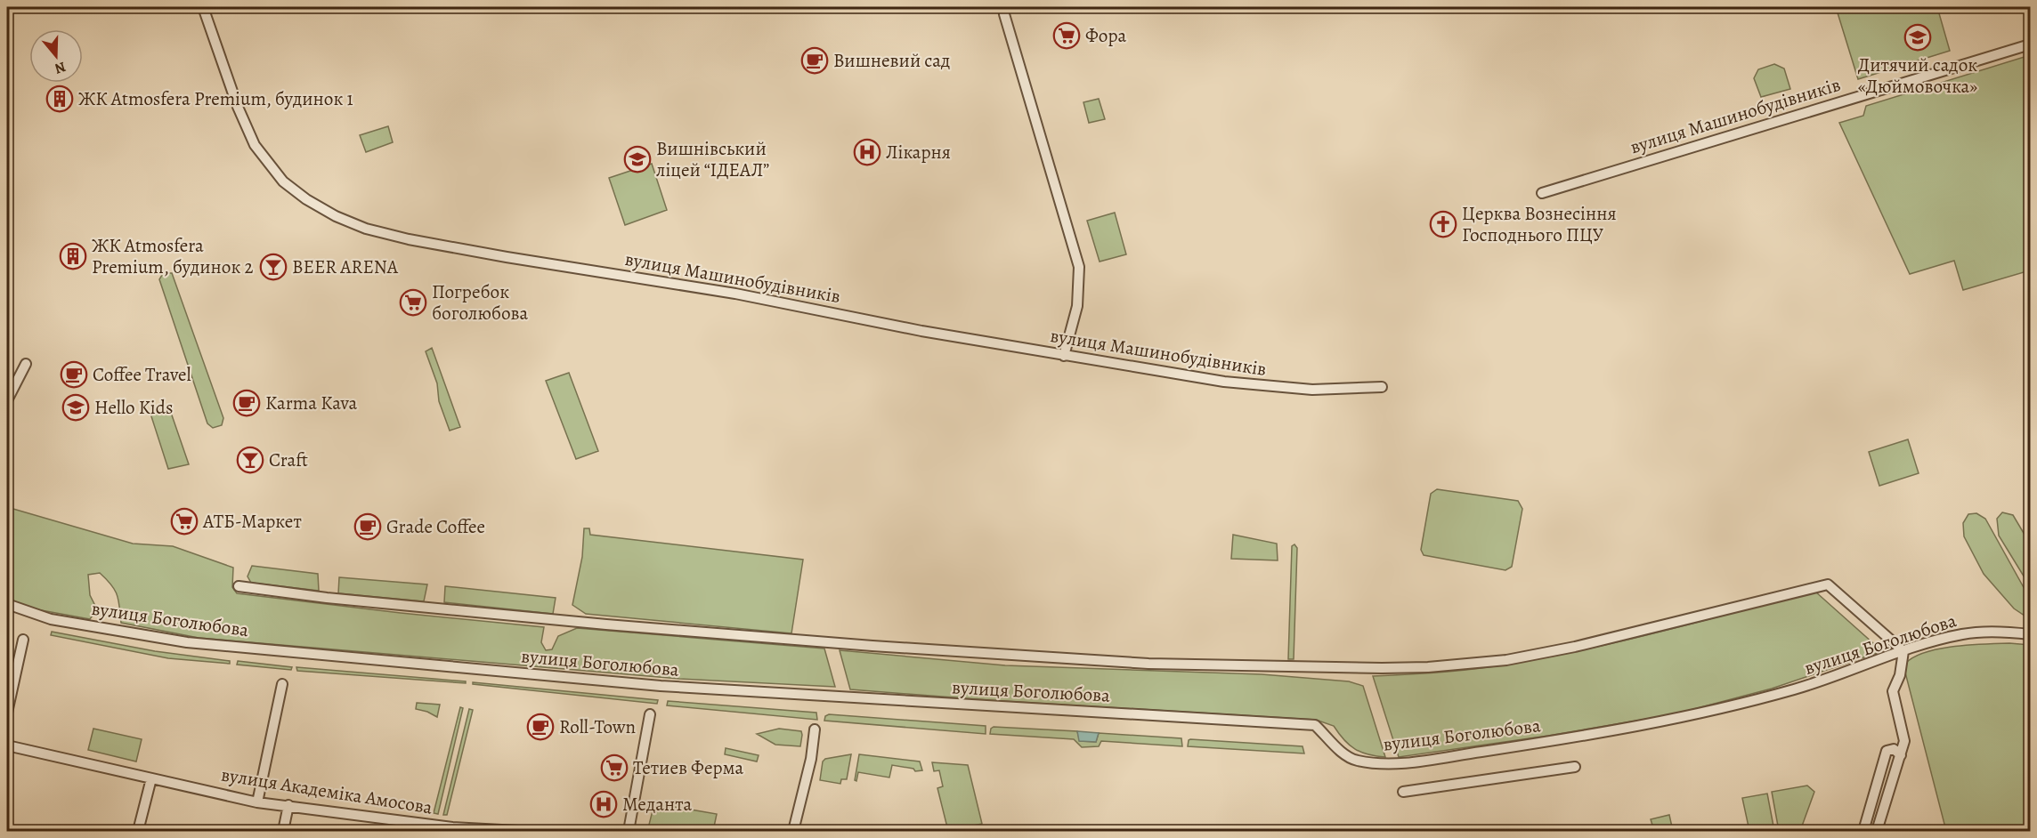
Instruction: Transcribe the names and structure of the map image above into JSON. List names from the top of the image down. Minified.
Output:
{"streets":{"street":["вулиця Машинобудівників","вулиця Боголюбова","вулиця Академіка Амосова"]},"places":{"supermarket":["Фора","Погребок боголюбова","АТБ-Маркет","Тетиев Ферма"],"school or university":["Дитячий садок «Дюймовочка»","Вишнівський ліцей “ІДЕАЛ”","Hello Kids"],"cafe":["Вишневий сад","Coffee Travel","Karma Kava","Grade Coffee","Roll-Town"],"building":["ЖК Atmosfera Premium, будинок 1","ЖК Atmosfera Premium, будинок 2"],"hospital":["Лікарня","Меданта"],"church":["Церква Вознесіння Господнього ПЦУ"],"bar":["BEER ARENA","Craft"]},"north":"bottom"}
